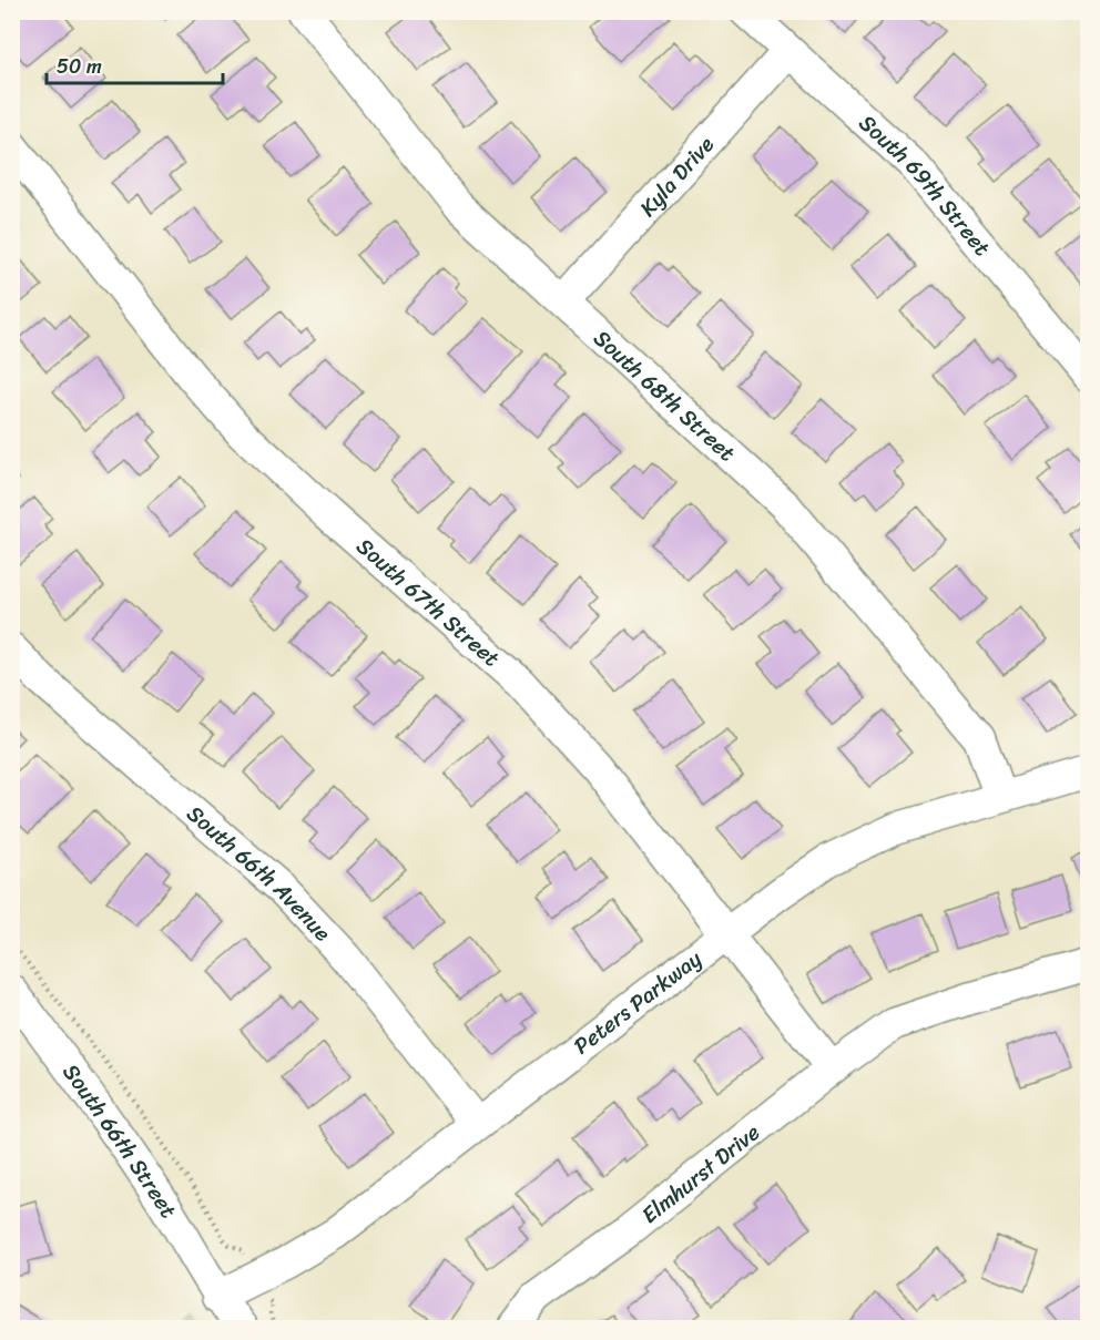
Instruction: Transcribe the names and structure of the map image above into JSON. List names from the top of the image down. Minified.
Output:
{"streets":{"street":["Kyla Drive","South 69th Street","South 68th Street","South 67th Street","South 66th Avenue","Peters Parkway","South 66th Street","Elmhurst Drive"]},"crossings":[["Kyla Drive","South 69th Street"],["Kyla Drive","South 68th Street"],["South 68th Street","Peters Parkway"],["South 67th Street","Peters Parkway"],["South 67th Street","Elmhurst Drive"],["South 66th Avenue","Peters Parkway"],["Peters Parkway","South 66th Street"]],"scale_bar":"50 m"}
